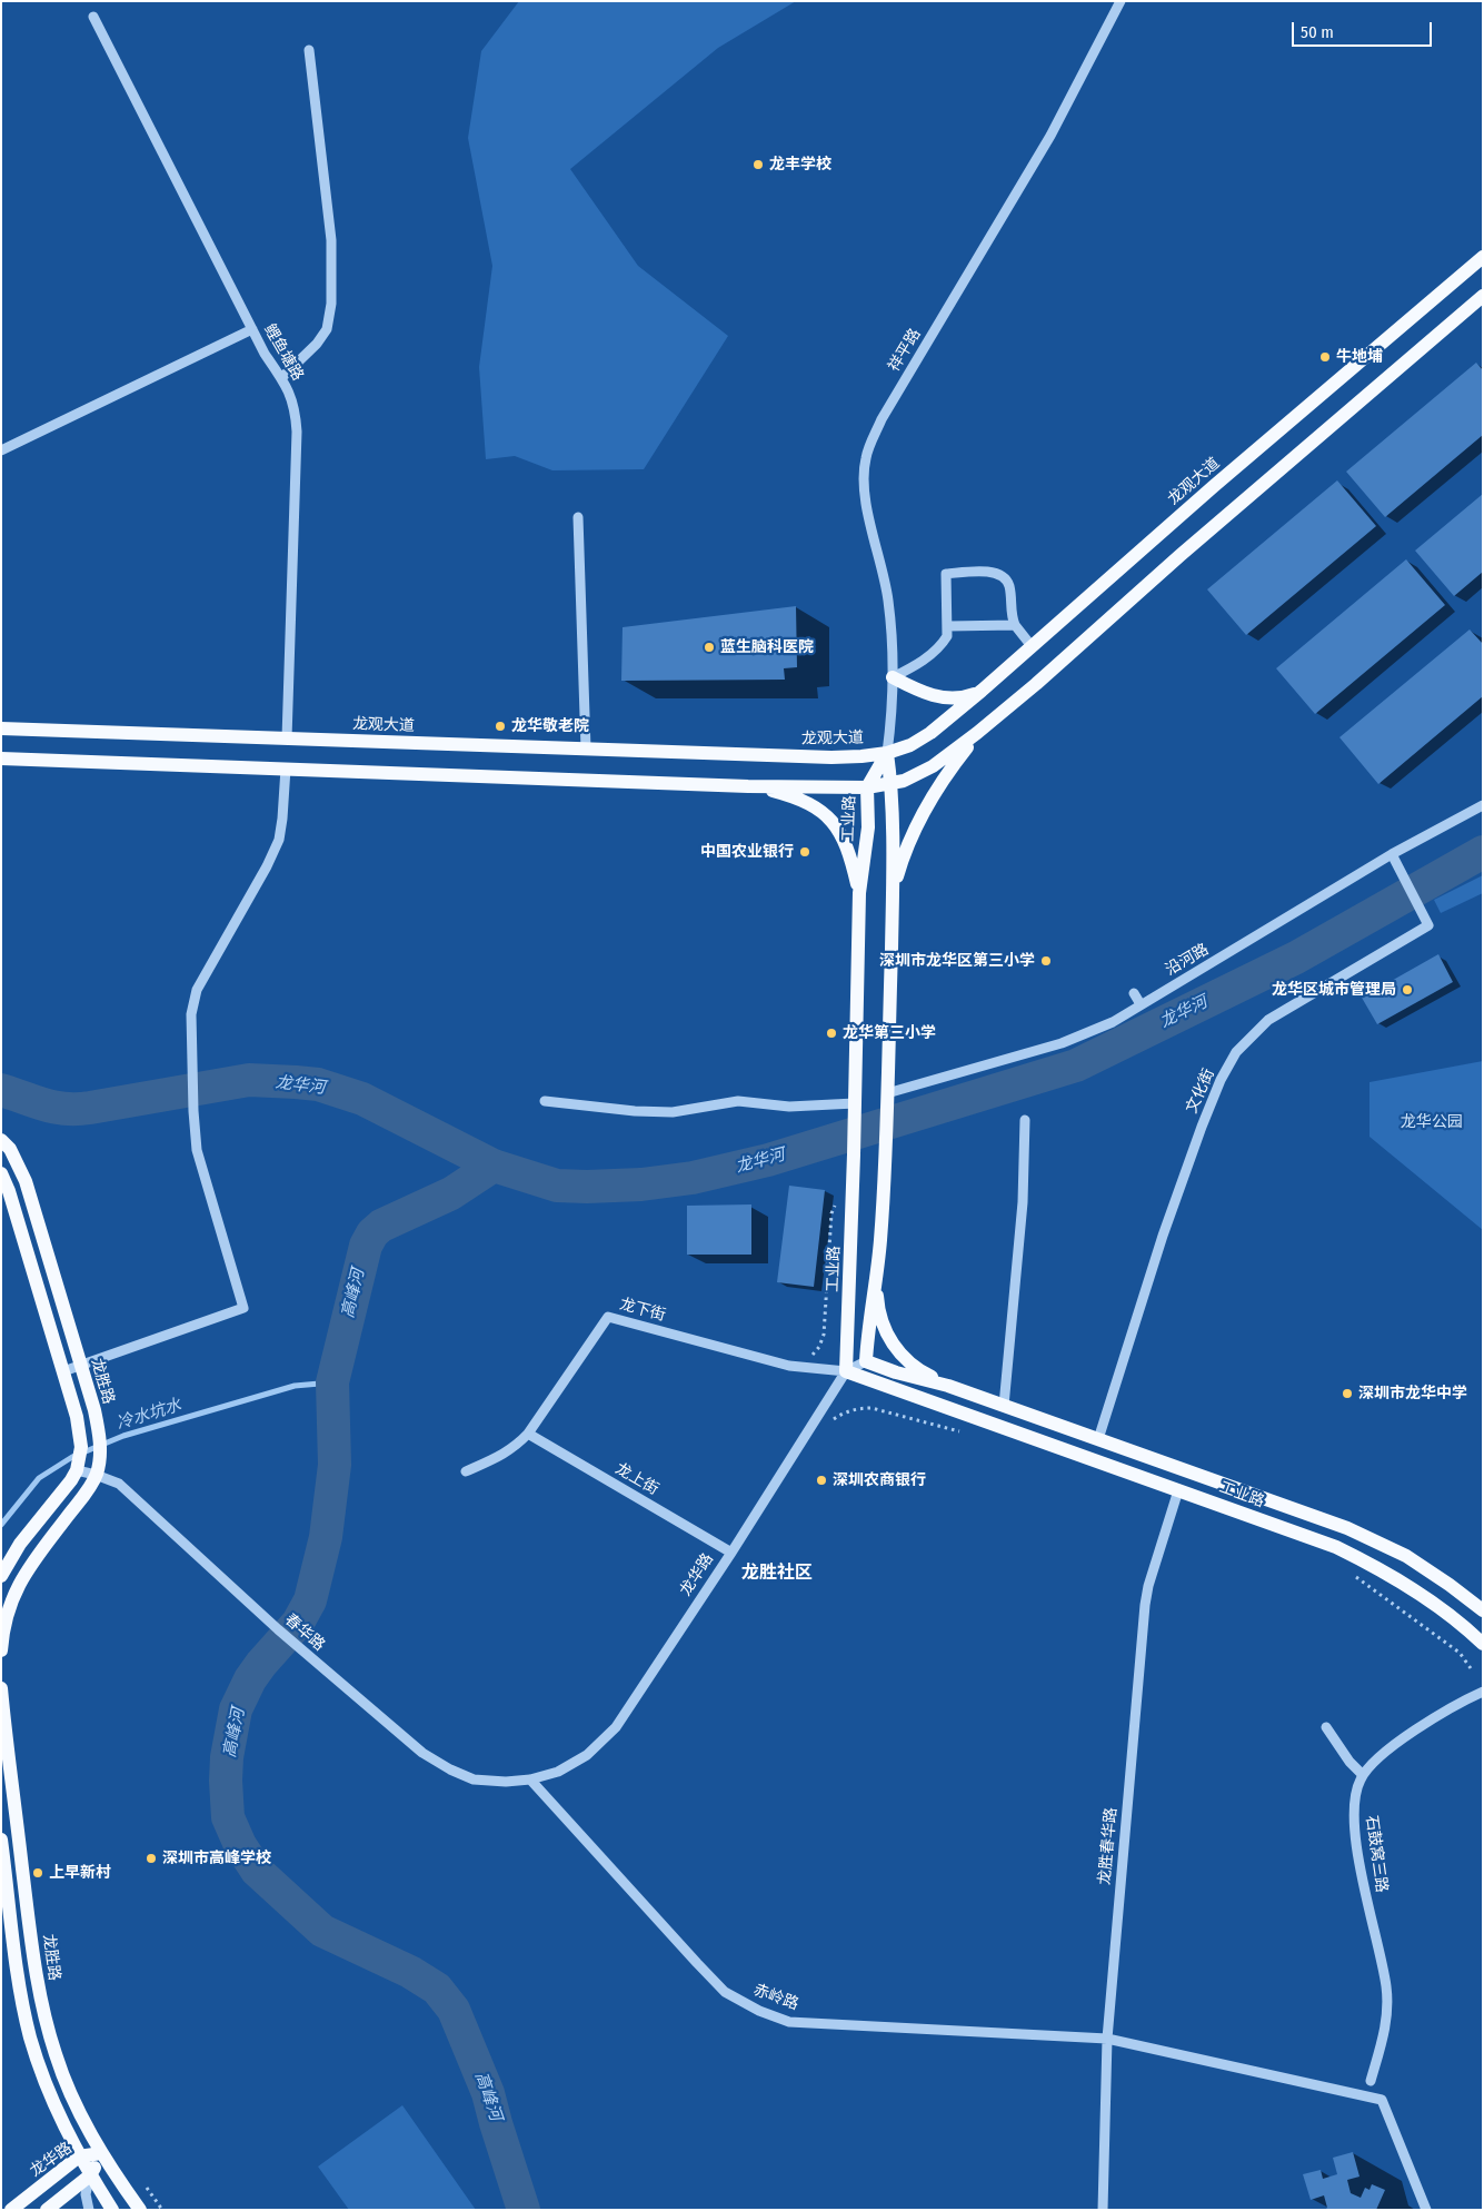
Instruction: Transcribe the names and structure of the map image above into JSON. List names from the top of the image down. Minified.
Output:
{"streets":{"main road":["龙观大道","工业路","龙胜路","龙华路"],"street":["祥平路","鲤鱼塘路","沿河路","文化街","龙下街","龙上街","春华路","龙胜春华路","石鼓窝三路","赤岭路"]},"crossings":[["祥平路","龙观大道"],["祥平路","工业路"],["鲤鱼塘路","龙观大道"],["龙观大道","工业路"],["工业路","文化街"],["工业路","龙下街"],["工业路","龙华路"],["工业路","龙胜春华路"],["沿河路","文化街"],["龙下街","龙上街"],["龙下街","龙华路"],["龙胜路","龙华路"],["龙胜路","春华路"],["龙上街","龙华路"],["龙华路","春华路"],["龙华路","赤岭路"],["春华路","赤岭路"],["龙胜春华路","赤岭路"]],"districts":["龙胜社区"],"water":["龙华河","高峰河","冷水坑水"],"parks":["龙华公园"],"places":["龙丰学校","牛地埔","蓝生脑科医院","龙华敬老院","中国农业银行","深圳市龙华区第三小学","龙华区城市管理局","龙华第三小学","深圳市龙华中学","深圳农商银行","深圳市高峰学校","上早新村"],"scale_bar":"50 m"}
